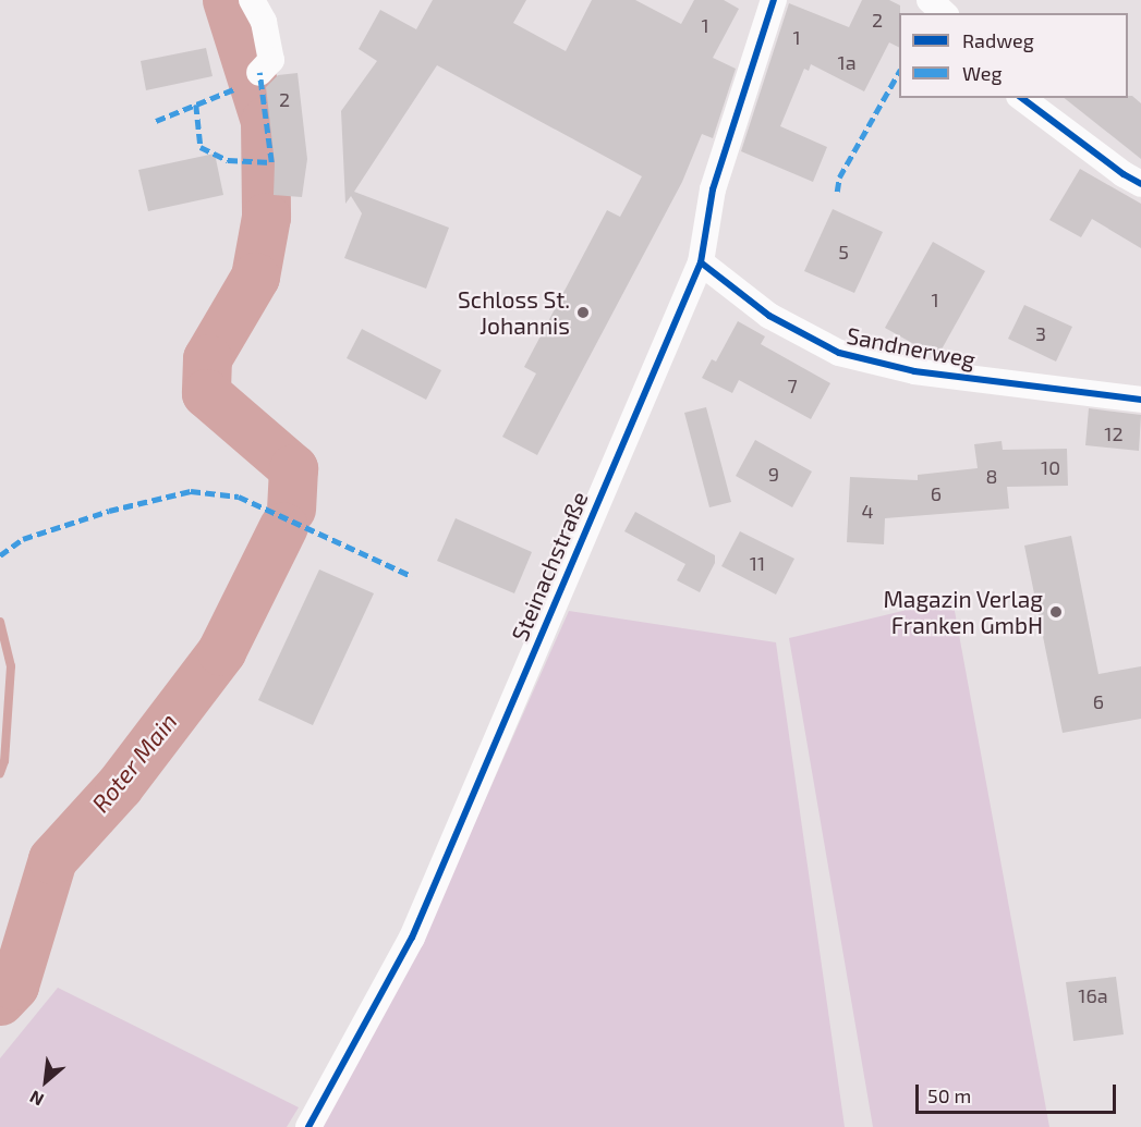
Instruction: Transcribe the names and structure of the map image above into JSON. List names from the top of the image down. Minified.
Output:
{"streets":{"street":["Sandnerweg","Steinachstraße"]},"crossings":[["Sandnerweg","Steinachstraße"]],"water":["Roter Main"],"places":["Schloss St. Johannis","Magazin Verlag Franken GmbH"],"house_numbers":["2","1","1","1a","2","5","1","3","7","12","10","9","8","6","4","11","6","16a"],"legend":["Radweg","Weg"],"scale_bar":"50 m","north":"bottom left"}
